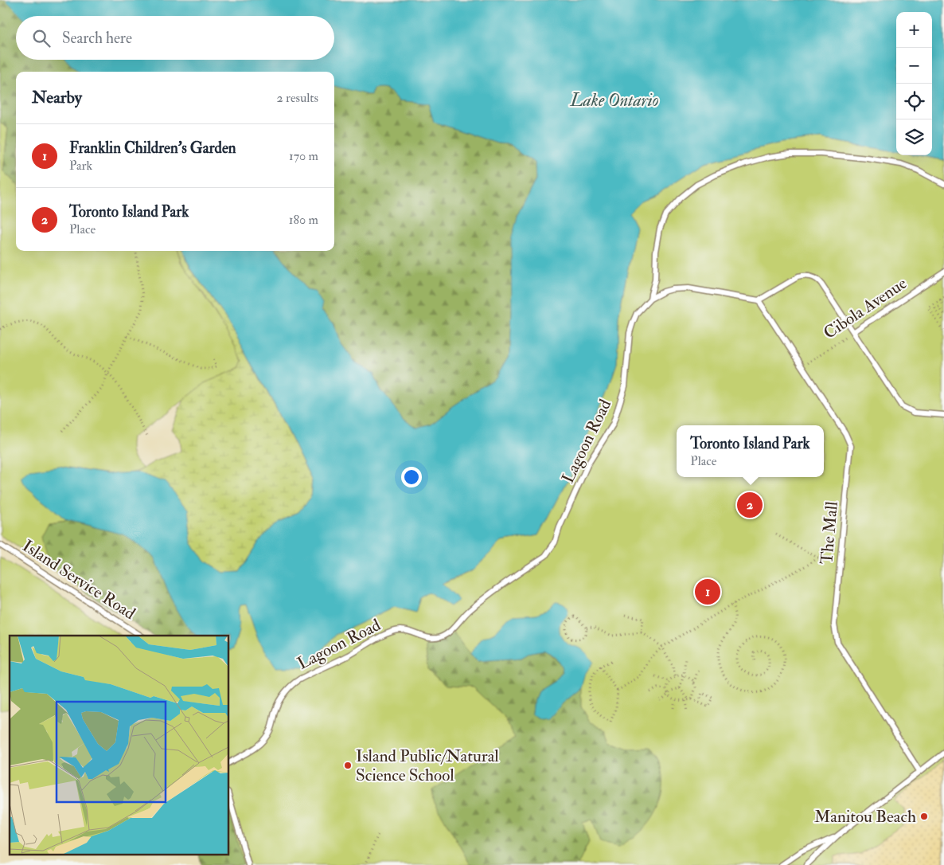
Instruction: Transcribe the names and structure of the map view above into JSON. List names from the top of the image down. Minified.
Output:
{"streets":{"lane":["Cibola Avenue","Lagoon Road","The Mall","Island Service Road"]},"crossings":[["Cibola Avenue","The Mall"]],"water":["Lake Ontario"],"places":["Island Public/Natural Science School","Manitou Beach"],"page":{"map_buttons":["+","−"],"search":"Search here","heading":["Nearby","2 results"],"list":[{"mark":"1","name":"Franklin Children's Garden","note":"Park","value":"170 m"},{"mark":"2","name":"Toronto Island Park","note":"Place","value":"180 m"}],"popup":["Toronto Island Park","Place"],"pins":["2","1"]}}
